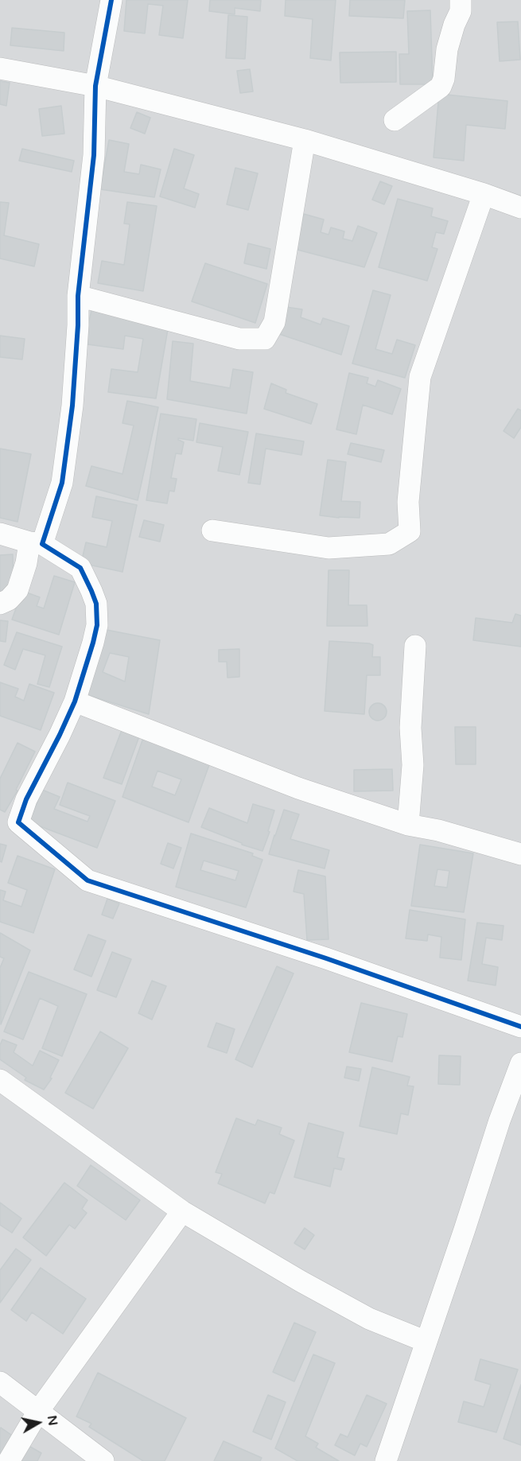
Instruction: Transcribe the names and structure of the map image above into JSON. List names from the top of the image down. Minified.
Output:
{"north":"right"}
